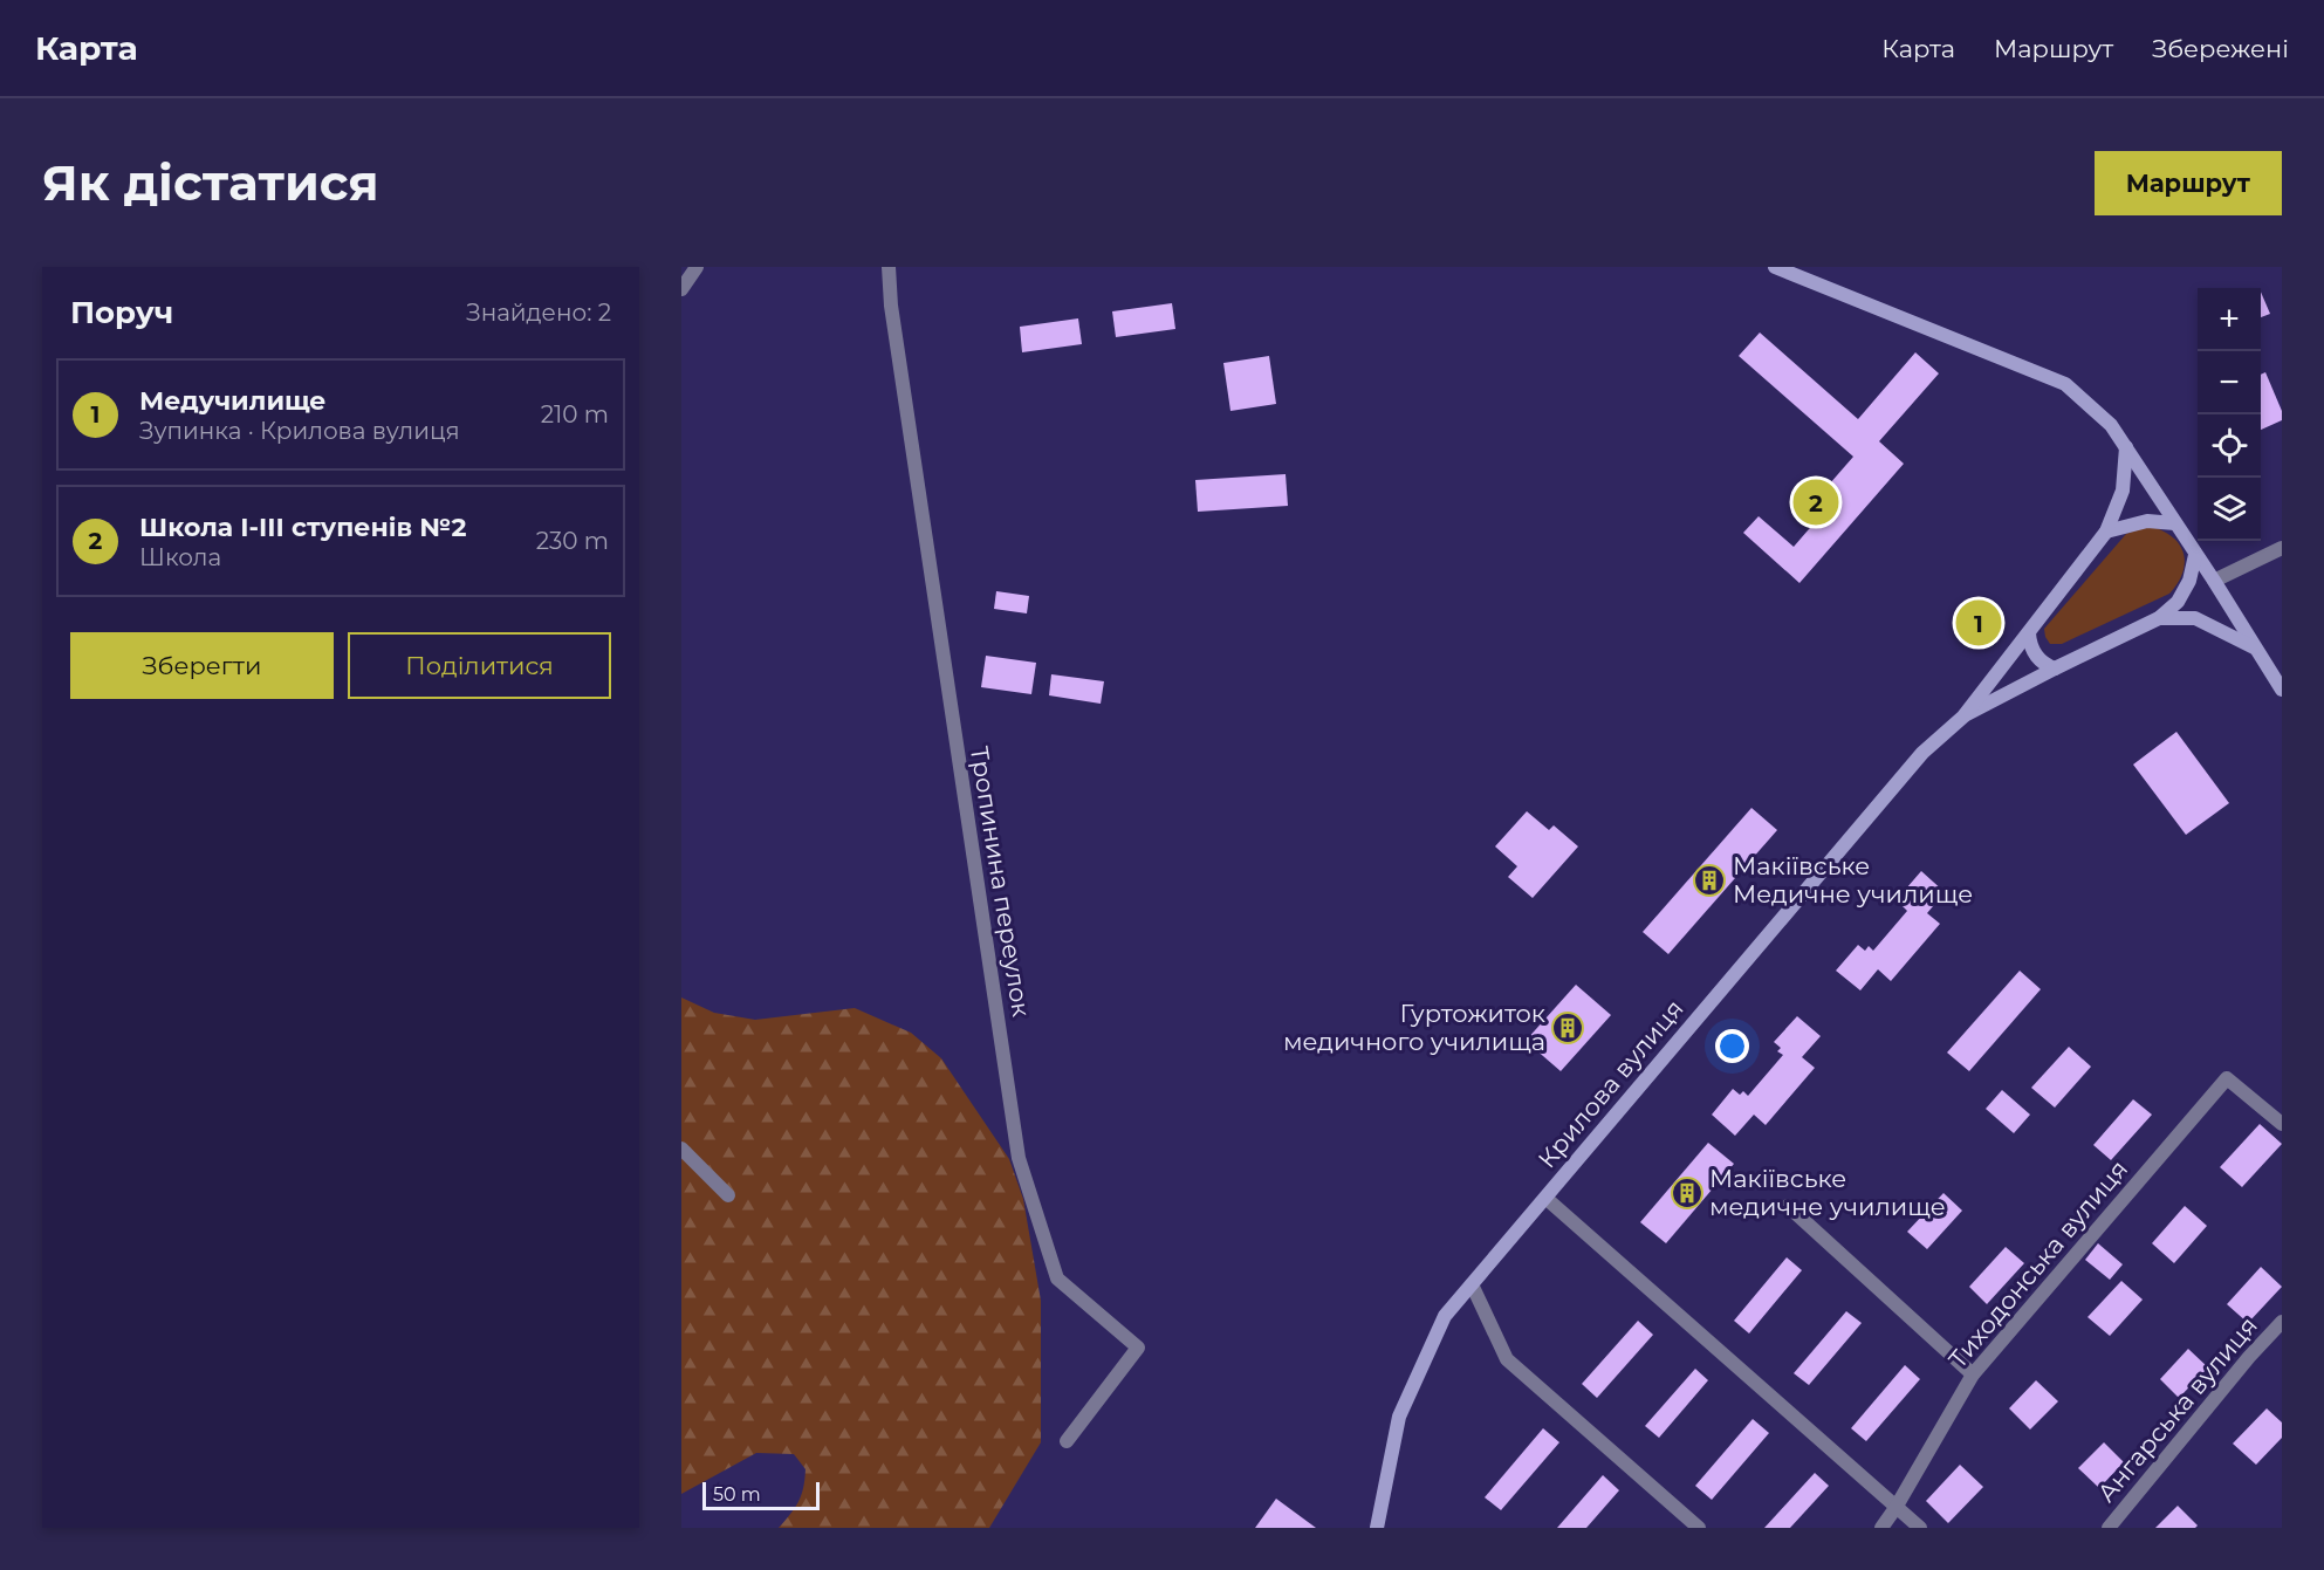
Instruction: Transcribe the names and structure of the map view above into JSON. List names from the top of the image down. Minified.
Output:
{"streets":{"main road":["Крилова вулиця"],"street":["Тропинина переулок","Тиходонська вулиця","Ангарська вулиця"]},"places":{"building":["Макіївське Медичне училище","Гуртожиток медичного училища","Макіївське медичне училище"]},"scale_bar":"50 m","page":{"header":"Карта","nav":["Карта","Маршрут","Збережені"],"buttons":["Маршрут",["Зберегти","Поділитися"]],"title":"Як дістатися","heading":["Поруч","Знайдено: 2"],"map_buttons":["+","−"],"list":[{"mark":"1","name":"Медучилище","note":"Зупинка · Крилова вулиця","value":"210 m"},{"mark":"2","name":"Школа I-III ступенів №2","note":"Школа","value":"230 m"}],"pins":["2","1"],"scale":"50 m"}}
